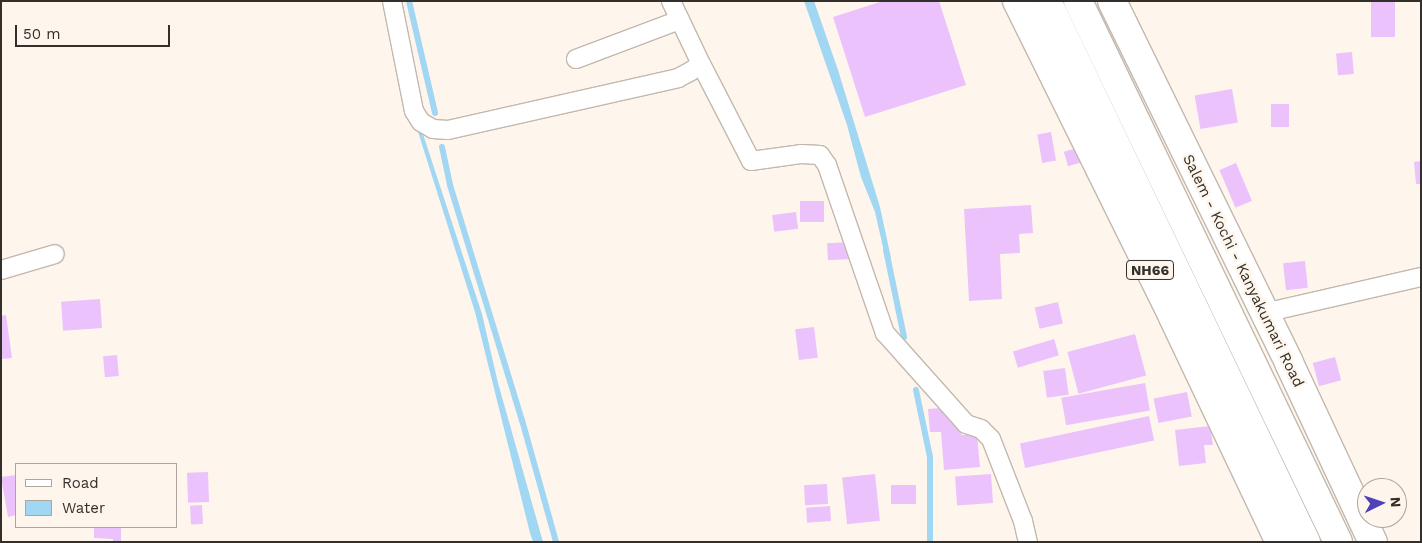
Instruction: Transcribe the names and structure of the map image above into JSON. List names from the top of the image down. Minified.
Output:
{"streets":{"highway":["NH66","Salem - Kochi - Kanyakumari Road"]},"legend":["Road","Water"],"scale_bar":"50 m","north":"right"}
